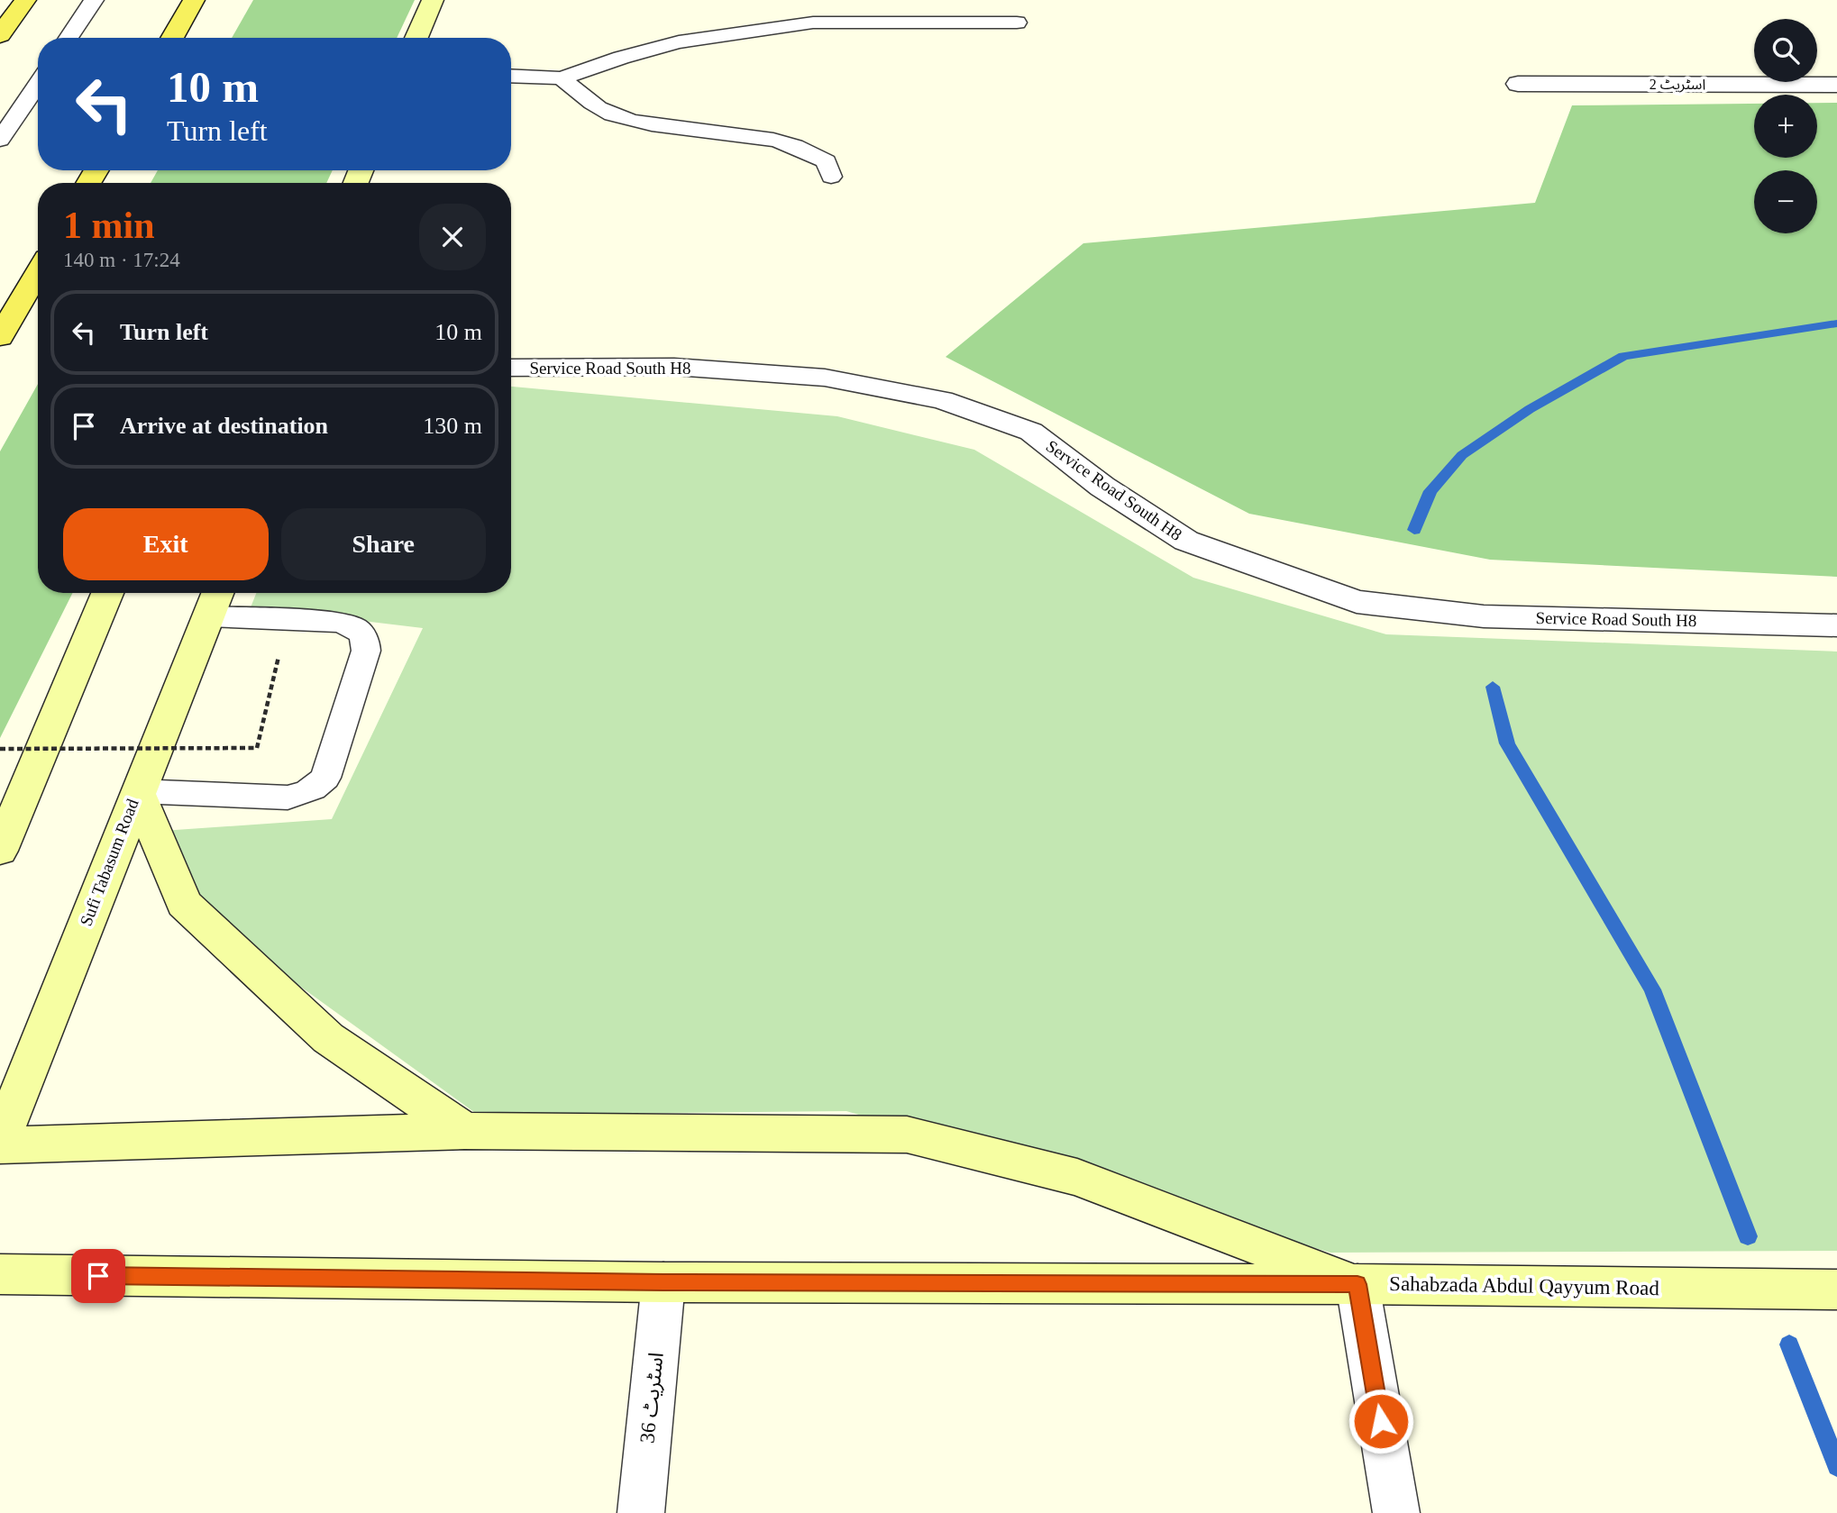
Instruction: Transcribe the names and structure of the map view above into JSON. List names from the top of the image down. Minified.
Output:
{"streets":{"street":["اسٹریٹ 2","Service Road South H8","Sufi Tabasum Road","Sahabzada Abdul Qayyum Road","اسٹریٹ 36"]},"crossings":[["Sahabzada Abdul Qayyum Road","اسٹریٹ 36"]],"page":{"map_buttons":["+","−"],"turn":["10 m","Turn left"],"heading":["1 min","140 m · 17:24"],"list":[{"name":"Turn left","value":"10 m"},{"name":"Arrive at destination","value":"130 m"}],"buttons":["Exit","Share"]}}
